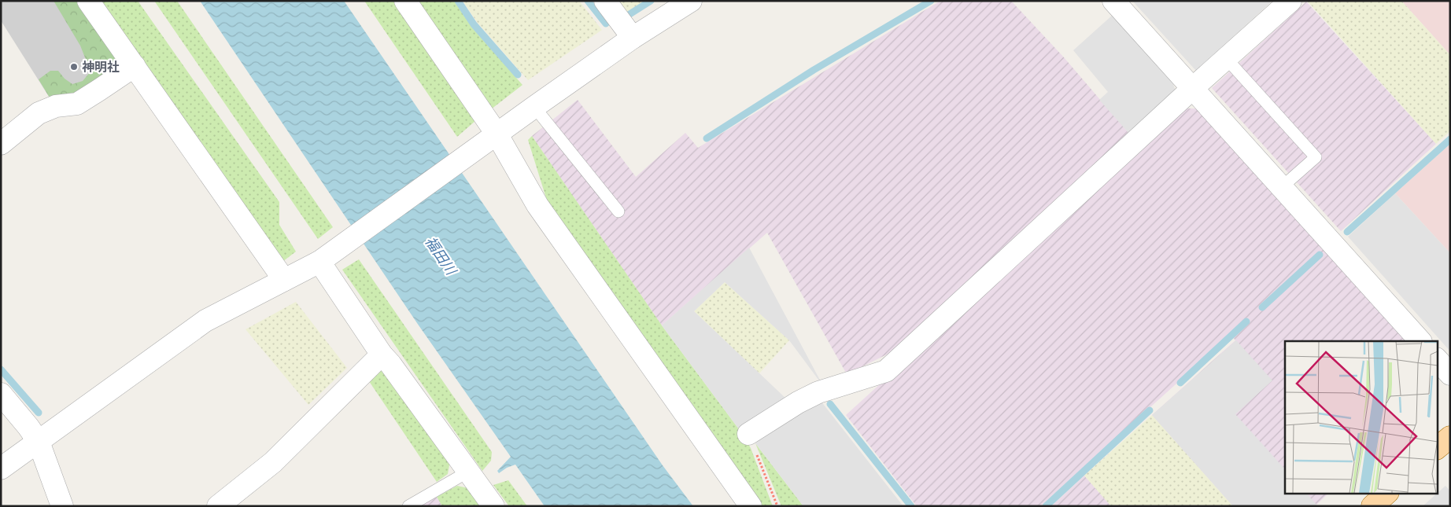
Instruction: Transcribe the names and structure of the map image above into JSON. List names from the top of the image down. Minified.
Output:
{"water":["福田川"],"places":["神明社"]}
